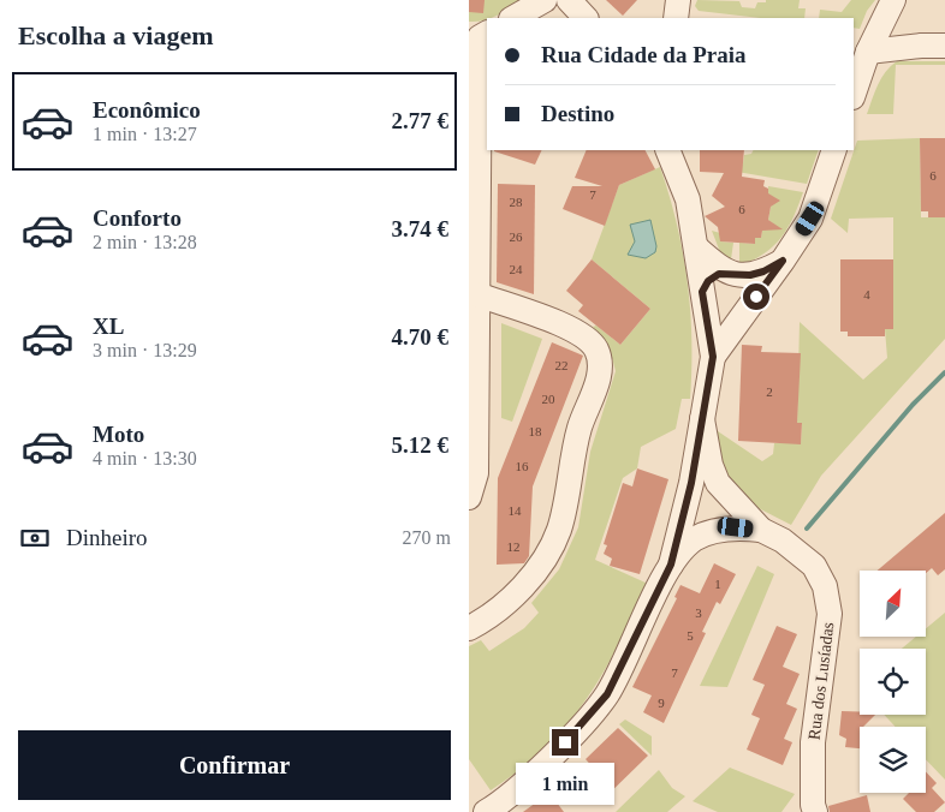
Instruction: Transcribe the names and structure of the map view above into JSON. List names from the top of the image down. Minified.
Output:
{"streets":{"street":["Rua dos Lusíadas"]},"house_numbers":["6","7","28","6","26","24","4","22","2","20","18","16","14","12","1","3","5","7","9"],"north":"top right","page":{"heading":"Escolha a viagem","banner":["Rua Cidade da Praia","Destino"],"list":[{"name":"Econômico","note":"1 min · 13:27","value":"2.77 €"},{"name":"Conforto","note":"2 min · 13:28","value":"3.74 €"},{"name":"XL","note":"3 min · 13:29","value":"4.70 €"},{"name":"Moto","note":"4 min · 13:30","value":"5.12 €"}],"pay":["Dinheiro","270 m"],"buttons":"Confirmar","bubble":"1 min"}}
